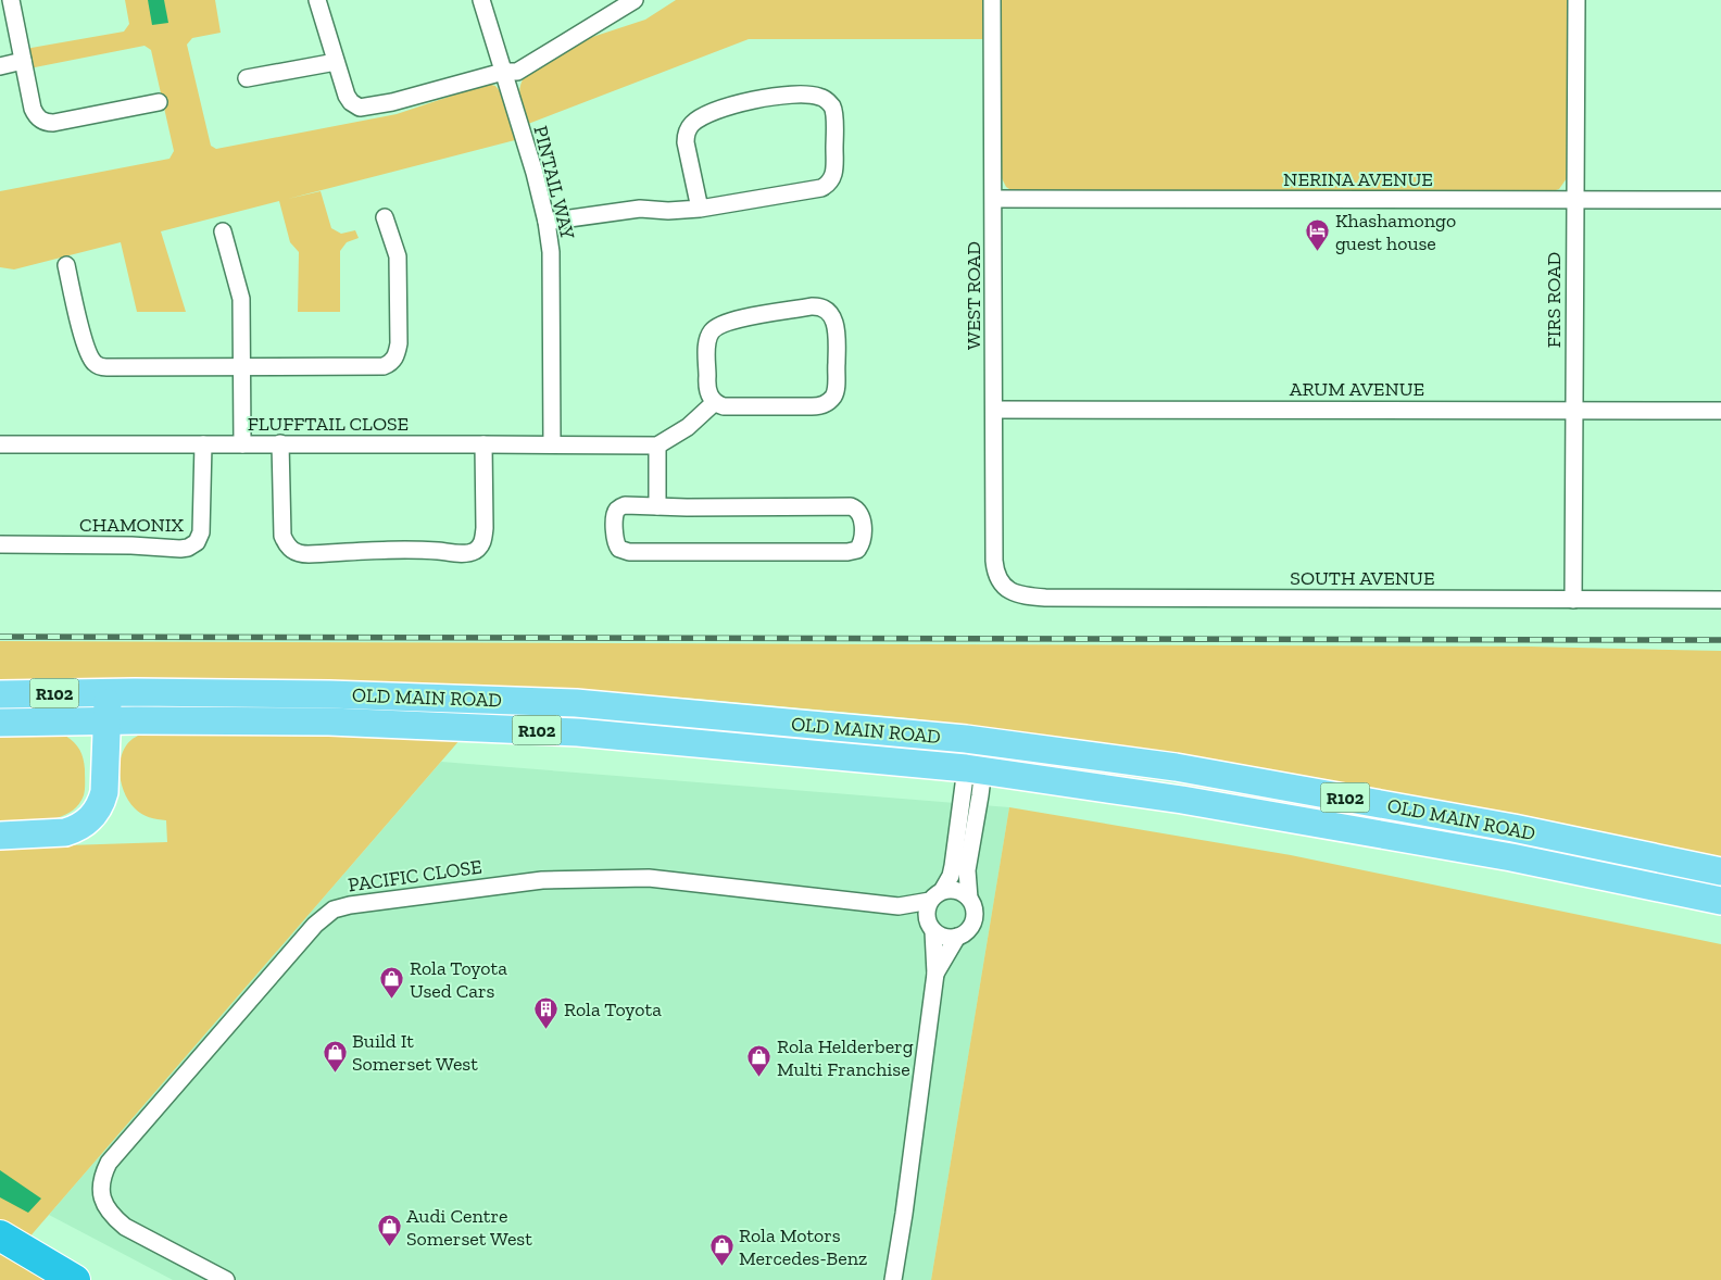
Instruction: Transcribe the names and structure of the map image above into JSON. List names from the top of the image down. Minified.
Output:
{"streets":{"main road":["R102","OLD MAIN ROAD"],"street":["NERINA AVENUE","PINTAIL WAY","WEST ROAD","FIRS ROAD","ARUM AVENUE","FLUFFTAIL CLOSE","CHAMONIX","SOUTH AVENUE","PACIFIC CLOSE"]},"crossings":[["NERINA AVENUE","WEST ROAD"],["NERINA AVENUE","FIRS ROAD"],["PINTAIL WAY","FLUFFTAIL CLOSE"],["WEST ROAD","ARUM AVENUE"],["WEST ROAD","SOUTH AVENUE"],["FIRS ROAD","ARUM AVENUE"],["FIRS ROAD","SOUTH AVENUE"],["FLUFFTAIL CLOSE","CHAMONIX"]],"places":{"hotel":["Khashamongo guest house"],"shop":["Rola Toyota Used Cars","Build It Somerset West","Rola Helderberg Multi Franchise","Audi Centre Somerset West","Rola Motors Mercedes-Benz"],"building":["Rola Toyota"]}}
